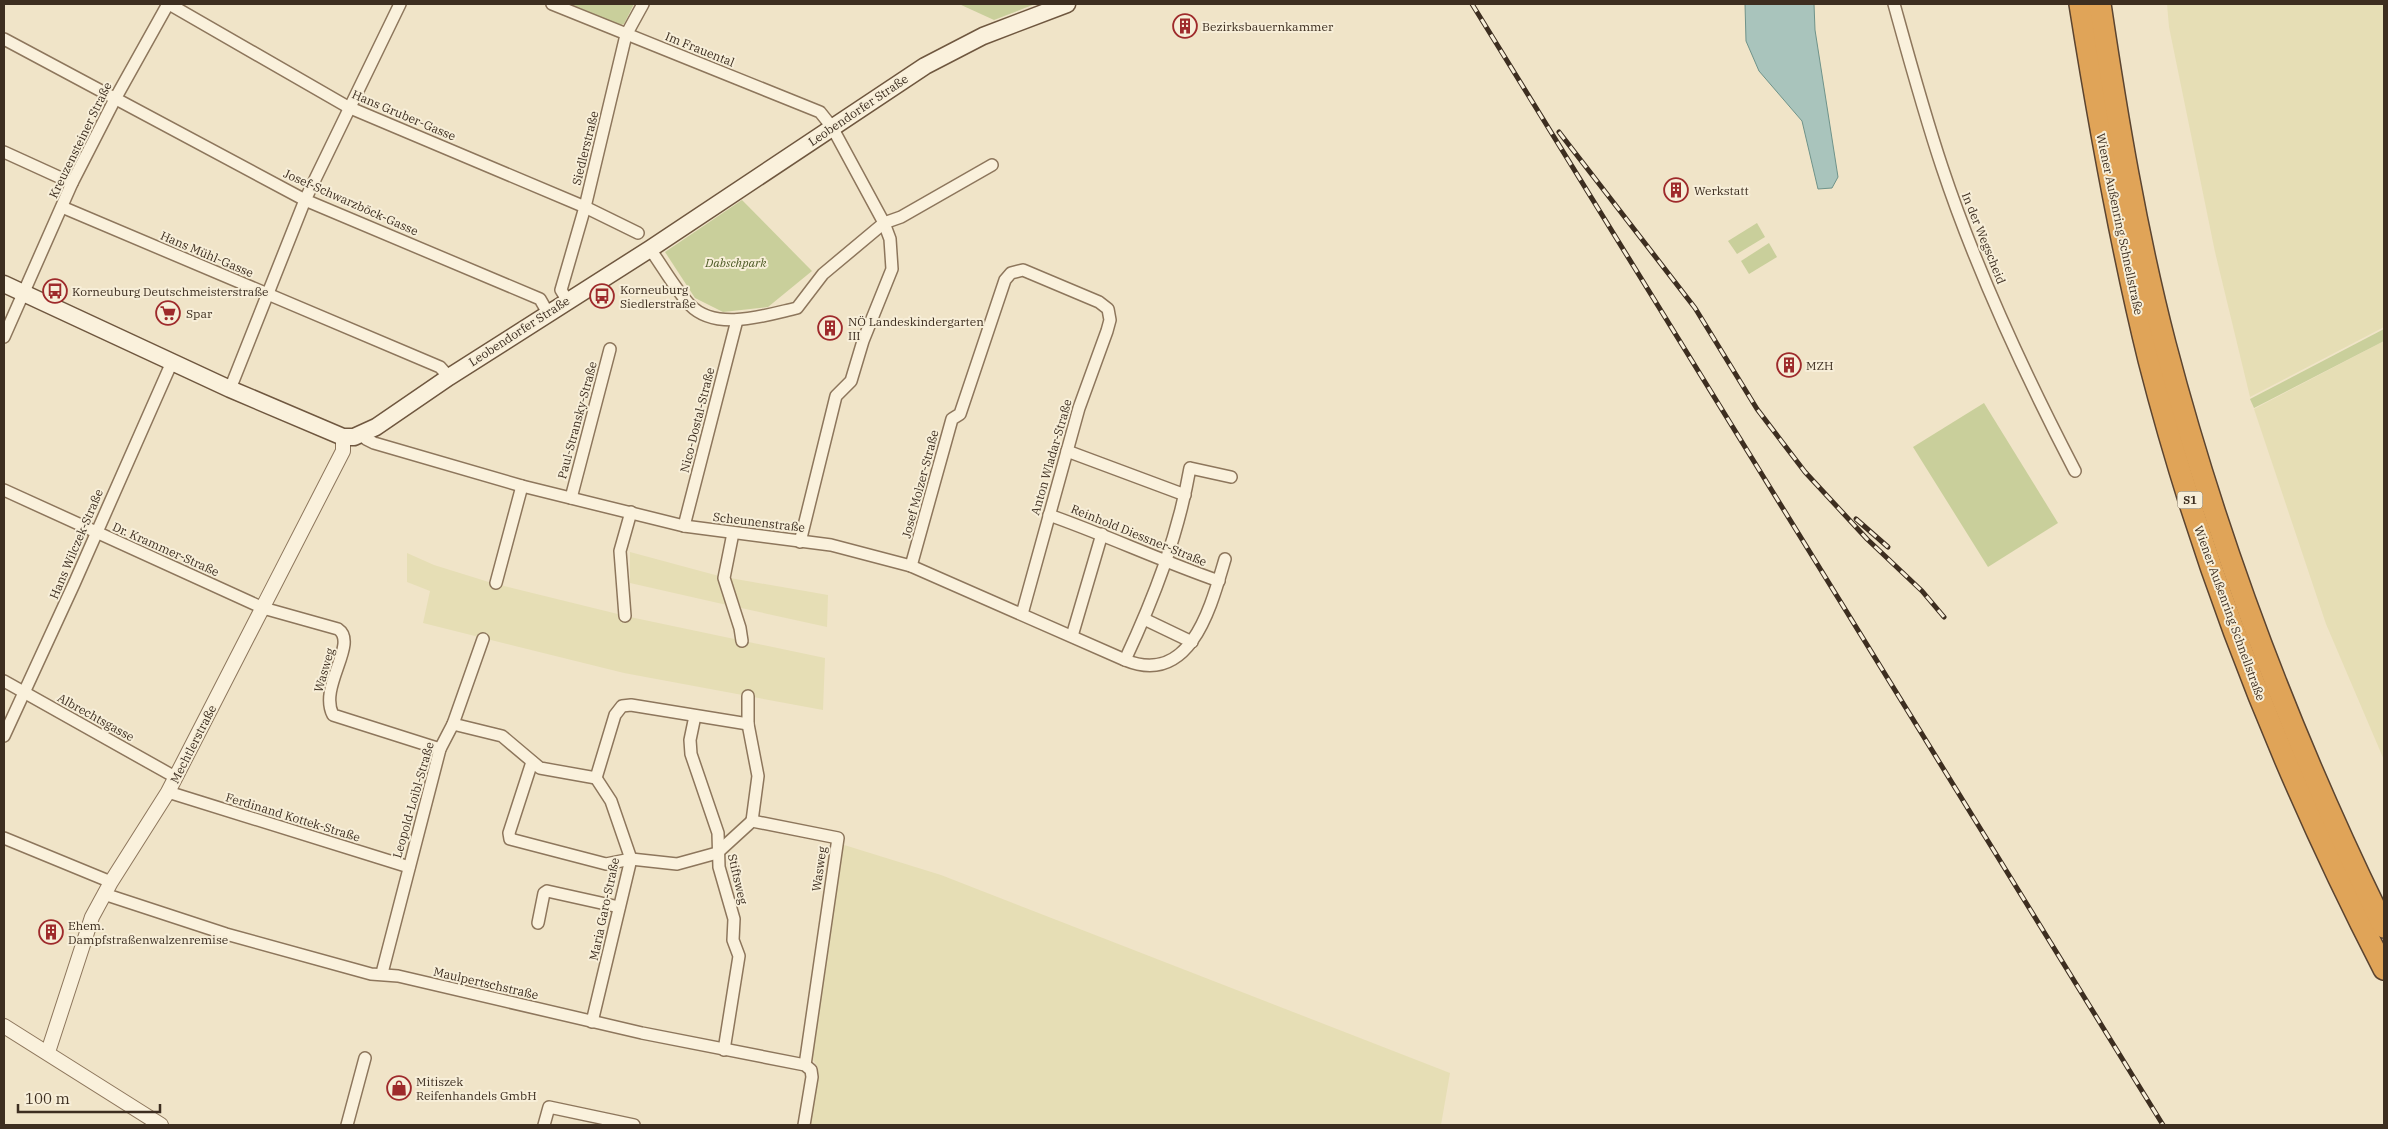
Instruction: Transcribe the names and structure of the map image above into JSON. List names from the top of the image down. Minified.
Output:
{"streets":{"highway":["Wiener Außenring Schnellstraße","S1"],"main road":["Leobendorfer Straße"],"street":["Im Frauental","Hans Gruber-Gasse","Kreuzensteiner Straße","Siedlerstraße","Josef-Schwarzböck-Gasse","In der Wegscheid","Hans Mühl-Gasse","Paul-Stransky-Straße","Nico-Dostal-Straße","Anton Wladar-Straße","Josef Molzer-Straße","Scheunenstraße","Reinhold Diessner-Straße","Hans Wilczek-Straße","Dr. Krammer-Straße","Wasweg","Albrechtsgasse","Mechtlerstraße","Leopold-Loibl-Straße","Ferdinand Kottek-Straße","Stiftsweg","Maria Garo-Straße","Maulpertschstraße"]},"crossings":[["Im Frauental","Leobendorfer Straße"],["Im Frauental","Siedlerstraße"],["Im Frauental","Scheunenstraße"],["Leobendorfer Straße","Siedlerstraße"],["Leobendorfer Straße","Josef-Schwarzböck-Gasse"],["Leobendorfer Straße","Hans Mühl-Gasse"],["Leobendorfer Straße","Scheunenstraße"],["Leobendorfer Straße","Mechtlerstraße"],["Hans Gruber-Gasse","Kreuzensteiner Straße"],["Hans Gruber-Gasse","Siedlerstraße"],["Kreuzensteiner Straße","Josef-Schwarzböck-Gasse"],["Kreuzensteiner Straße","Hans Mühl-Gasse"],["Paul-Stransky-Straße","Scheunenstraße"],["Nico-Dostal-Straße","Scheunenstraße"],["Anton Wladar-Straße","Josef Molzer-Straße"],["Anton Wladar-Straße","Scheunenstraße"],["Anton Wladar-Straße","Reinhold Diessner-Straße"],["Josef Molzer-Straße","Scheunenstraße"],["Hans Wilczek-Straße","Dr. Krammer-Straße"],["Hans Wilczek-Straße","Albrechtsgasse"],["Dr. Krammer-Straße","Wasweg"],["Dr. Krammer-Straße","Mechtlerstraße"],["Wasweg","Mechtlerstraße"],["Wasweg","Leopold-Loibl-Straße"],["Wasweg","Maulpertschstraße"],["Albrechtsgasse","Mechtlerstraße"],["Mechtlerstraße","Ferdinand Kottek-Straße"],["Mechtlerstraße","Maulpertschstraße"],["Leopold-Loibl-Straße","Ferdinand Kottek-Straße"],["Leopold-Loibl-Straße","Maulpertschstraße"],["Stiftsweg","Maulpertschstraße"],["Maria Garo-Straße","Maulpertschstraße"]],"parks":["Dabschpark"],"places":{"building":["Bezirksbauernkammer","Werkstatt","NÖ Landeskindergarten III","MZH","Ehem. Dampfstraßenwalzenremise"],"bus stop":["Korneuburg Deutschmeisterstraße","Korneuburg Siedlerstraße"],"supermarket":["Spar"],"shop":["Mitiszek Reifenhandels GmbH"]},"scale_bar":"100 m"}
